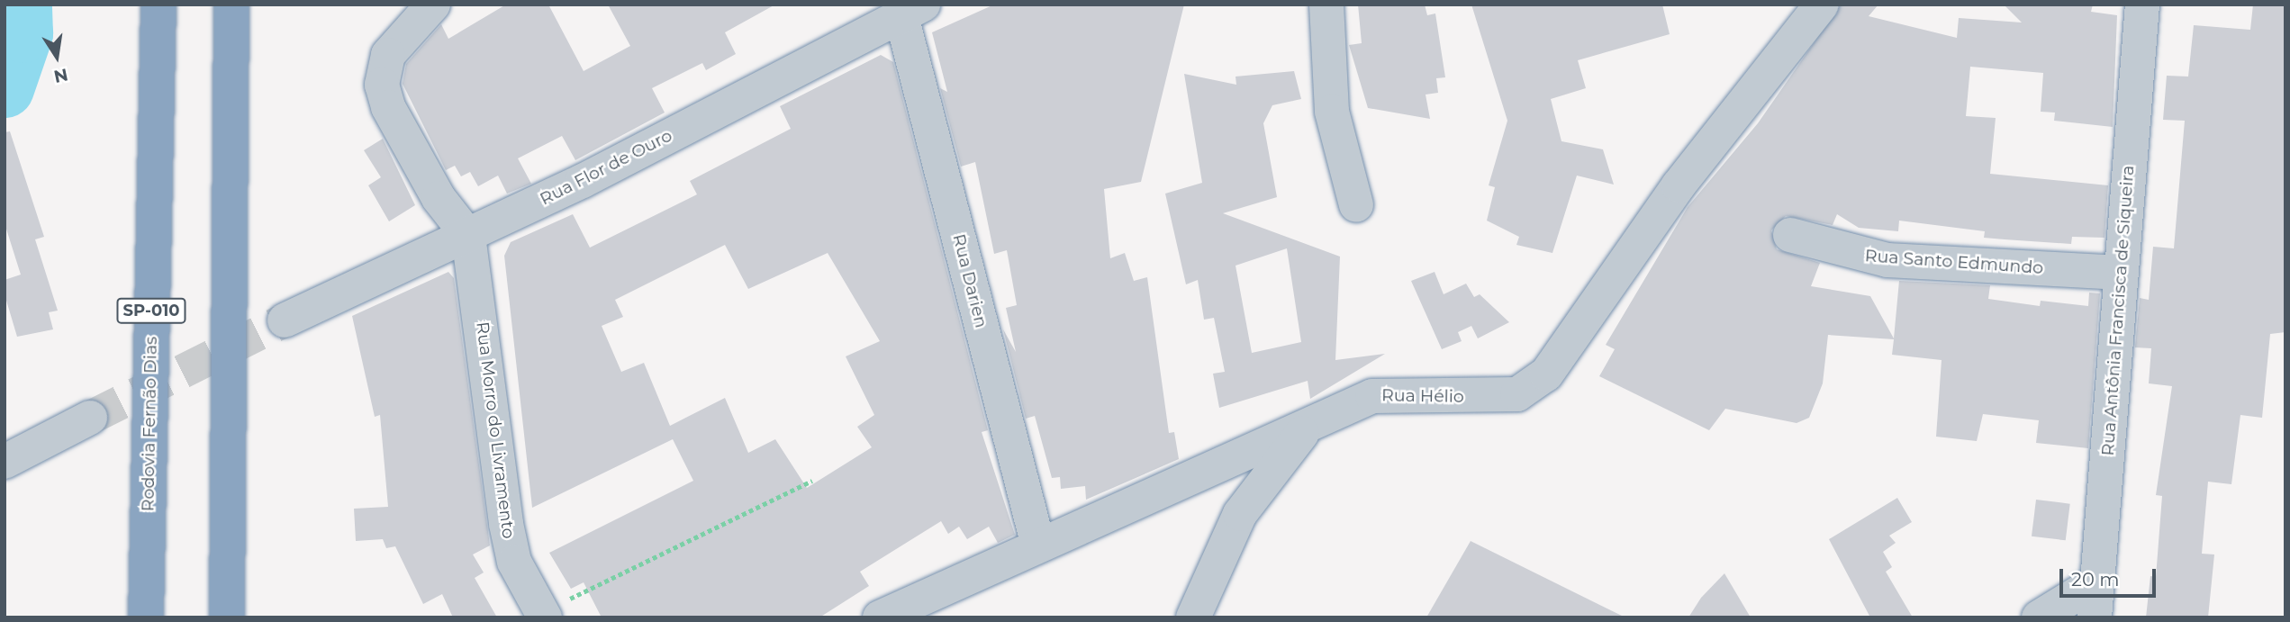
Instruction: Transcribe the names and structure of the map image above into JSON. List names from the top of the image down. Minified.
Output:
{"streets":{"highway":["SP-010","Rodovia Fernão Dias"],"street":["Rua Flor de Ouro","Rua Santo Edmundo","Rua Darien","Rua Antônia Francisca de Siqueira","Rua Hélio","Rua Morro do Livramento"]},"crossings":[["Rua Flor de Ouro","Rua Darien"],["Rua Flor de Ouro","Rua Morro do Livramento"],["Rua Santo Edmundo","Rua Antônia Francisca de Siqueira"],["Rua Darien","Rua Hélio"]],"scale_bar":"20 m","north":"bottom"}
